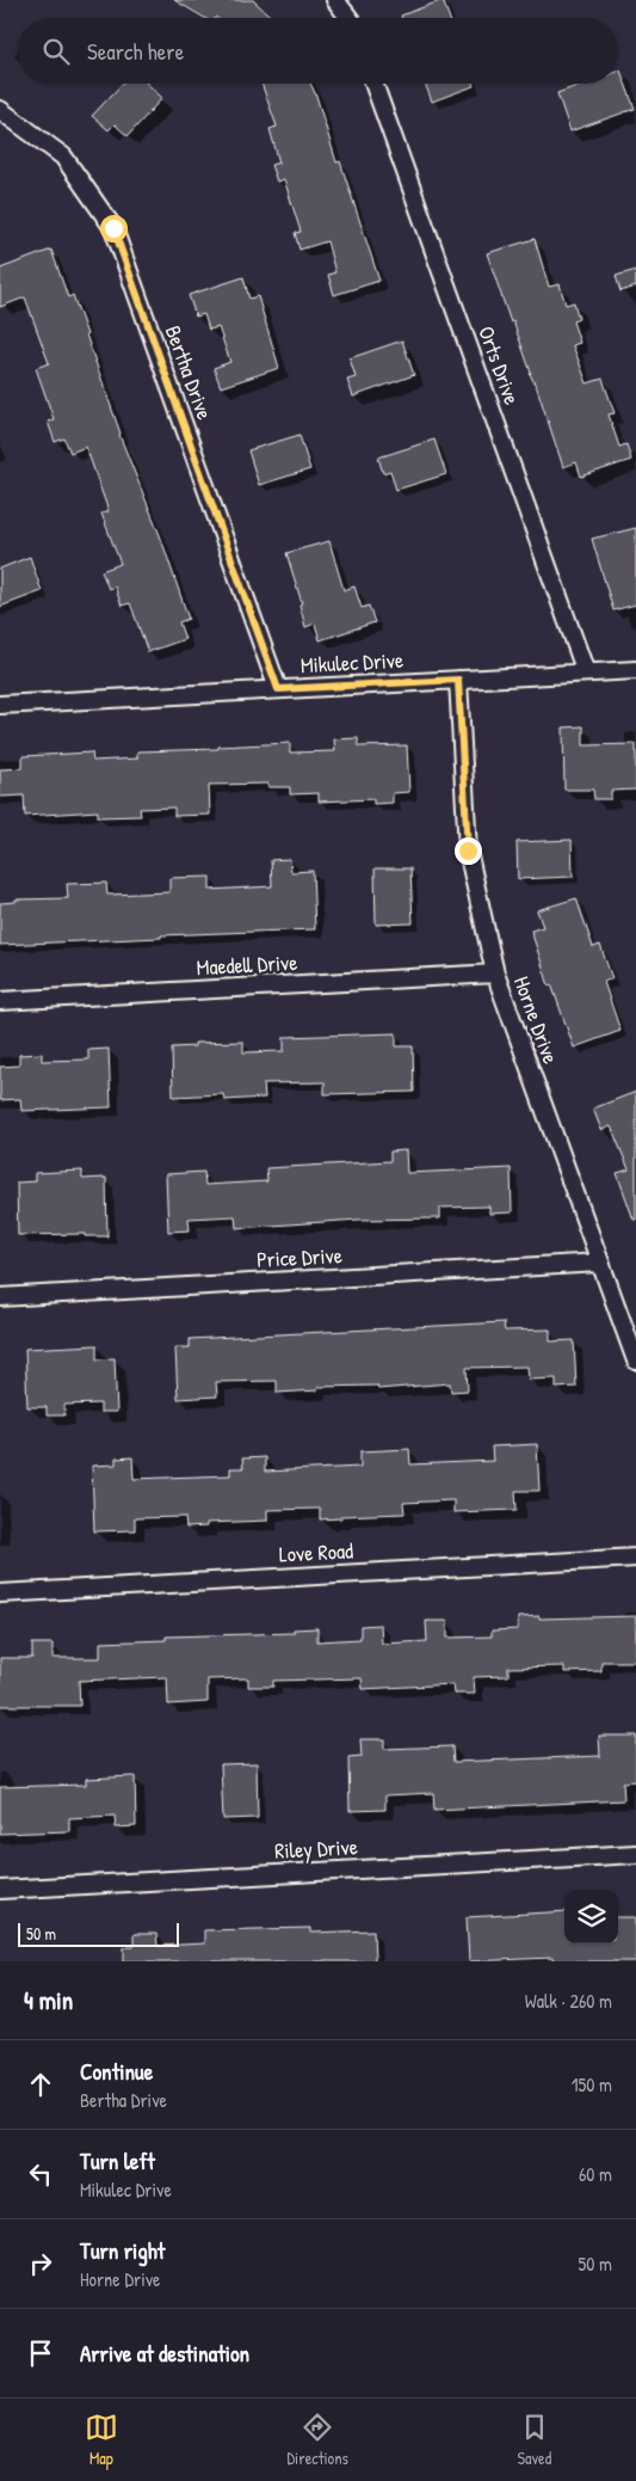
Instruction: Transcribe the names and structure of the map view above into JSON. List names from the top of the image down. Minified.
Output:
{"streets":{"street":["Orts Drive","Bertha Drive","Mikulec Drive","Maedell Drive","Horne Drive","Price Drive","Love Road","Riley Drive"]},"crossings":[["Orts Drive","Mikulec Drive"],["Bertha Drive","Mikulec Drive"],["Mikulec Drive","Horne Drive"],["Maedell Drive","Horne Drive"],["Horne Drive","Price Drive"]],"scale_bar":"50 m","page":{"search":"Search here","scale":"50 m","heading":["4 min","Walk · 260 m"],"list":[["Continue","Bertha Drive","150 m"],["Turn left","Mikulec Drive","60 m"],["Turn right","Horne Drive","50 m"],"Arrive at destination"],"nav":["Map","Directions","Saved"]}}
